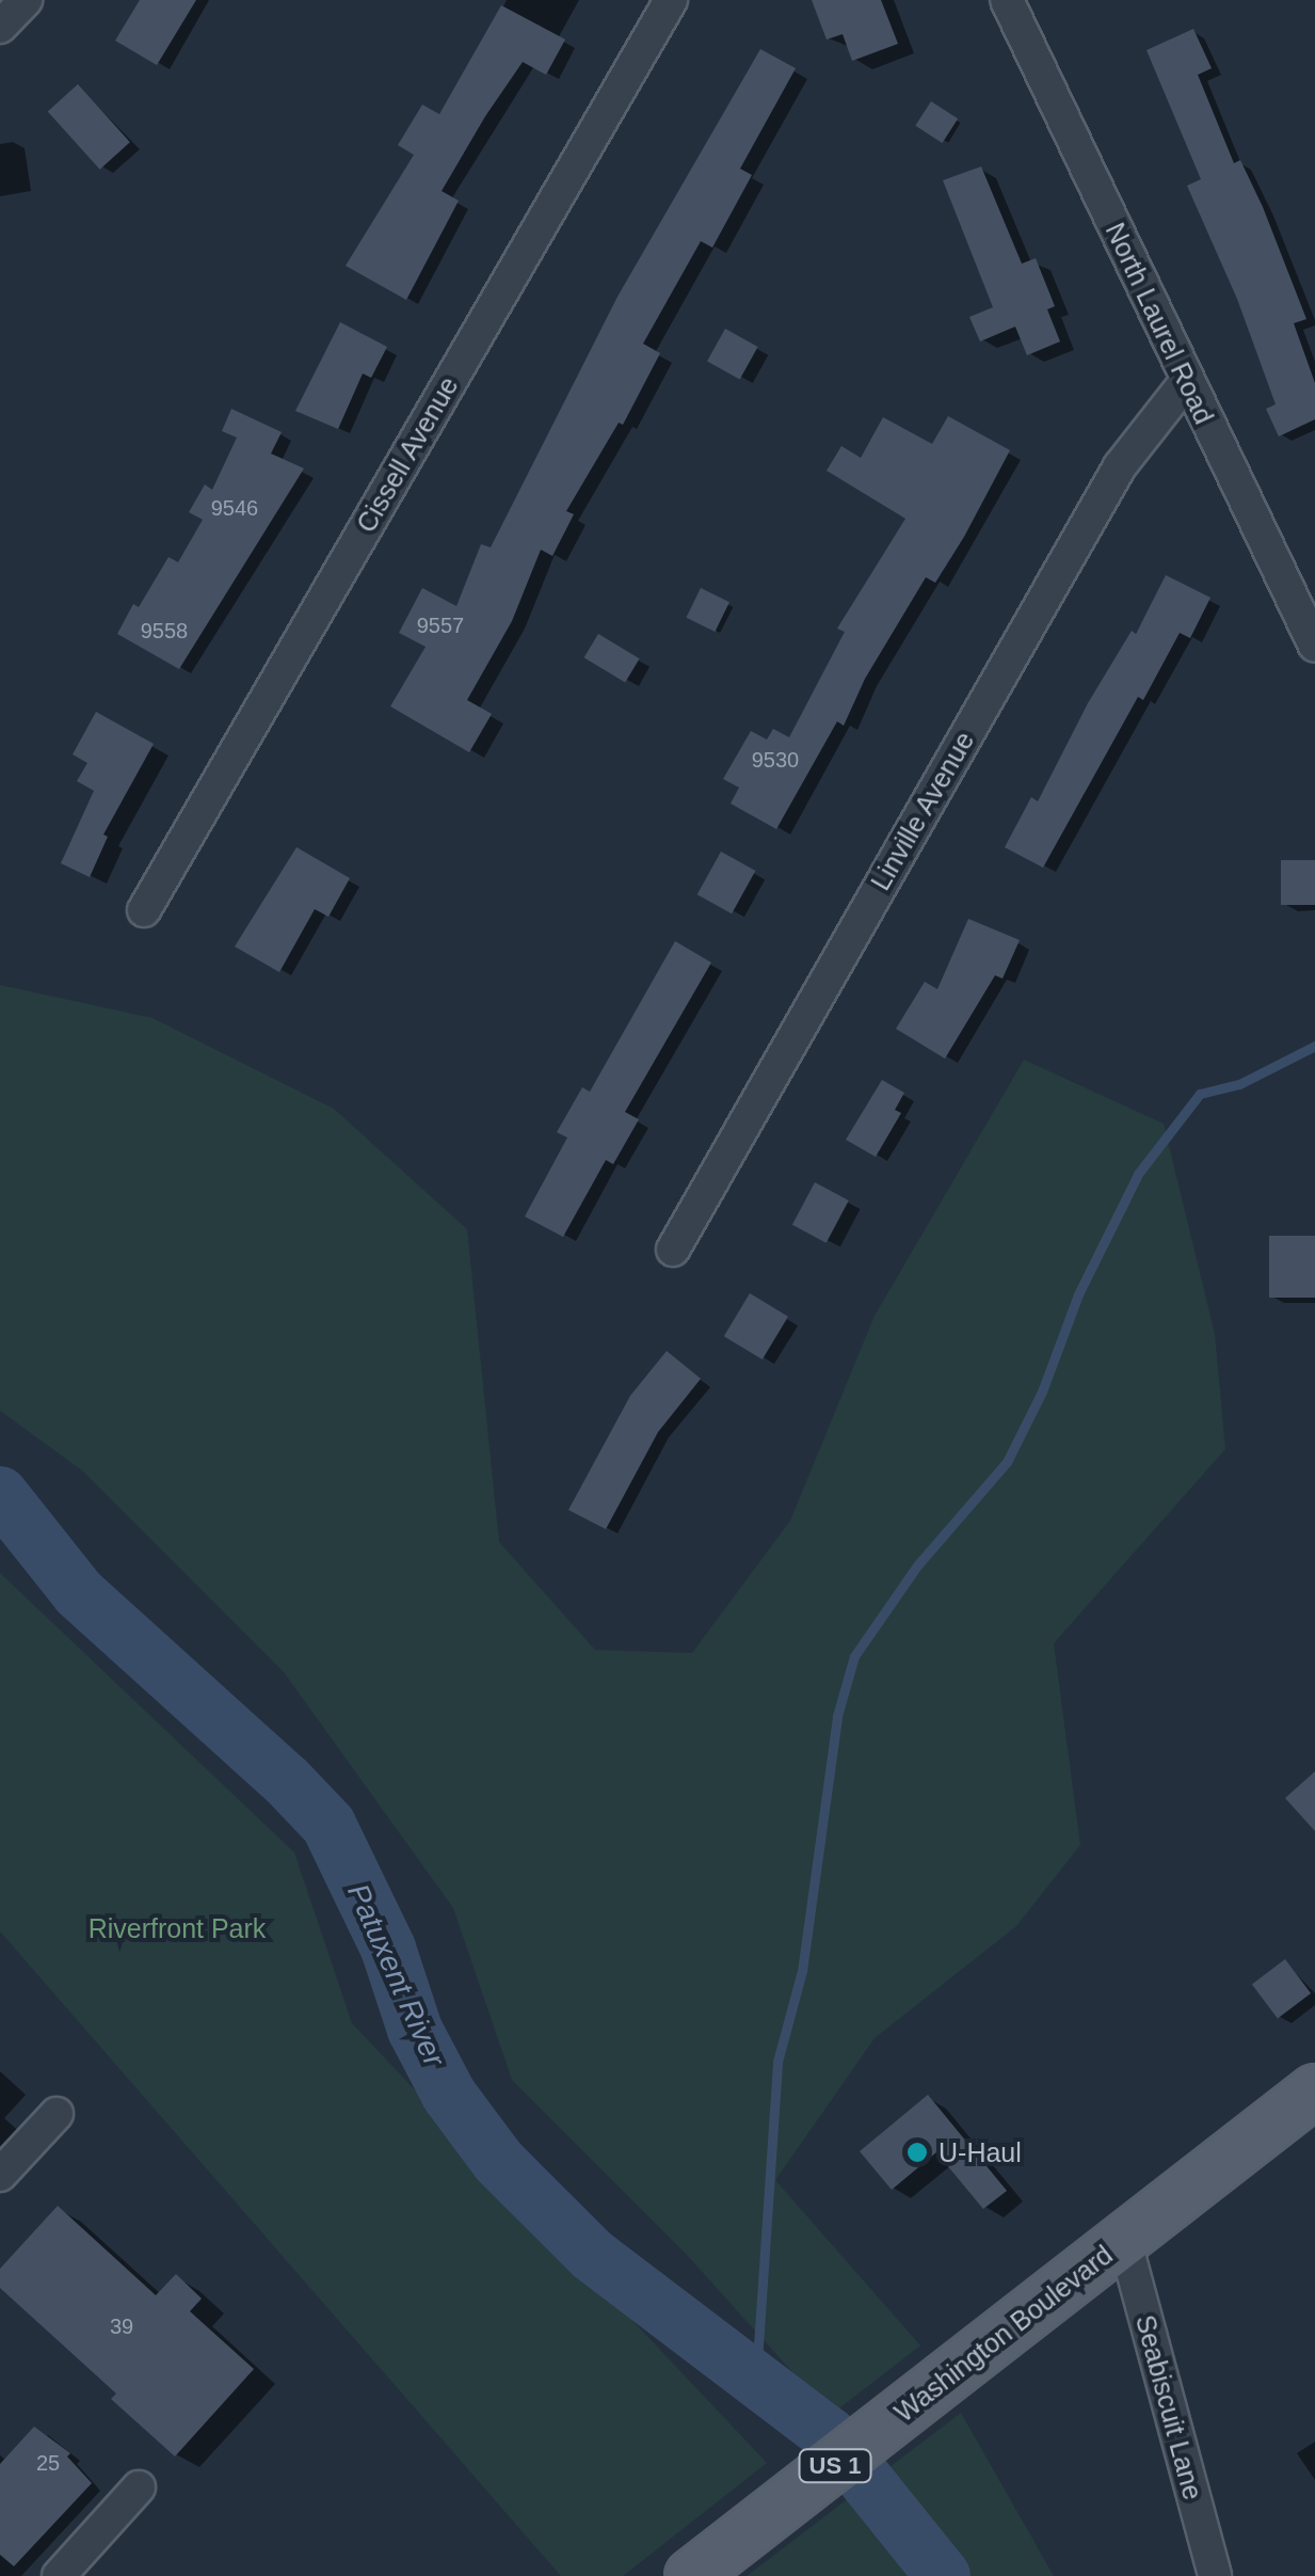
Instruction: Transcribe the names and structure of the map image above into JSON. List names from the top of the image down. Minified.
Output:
{"streets":{"main road":["Washington Boulevard","US 1"],"street":["North Laurel Road","Cissell Avenue","Linville Avenue","Seabiscuit Lane"]},"crossings":[["North Laurel Road","Linville Avenue"],["Washington Boulevard","Seabiscuit Lane"]],"water":["Patuxent River"],"parks":["Riverfront Park"],"places":["U-Haul"],"house_numbers":["9546","9557","9558","9530","39","25"]}
